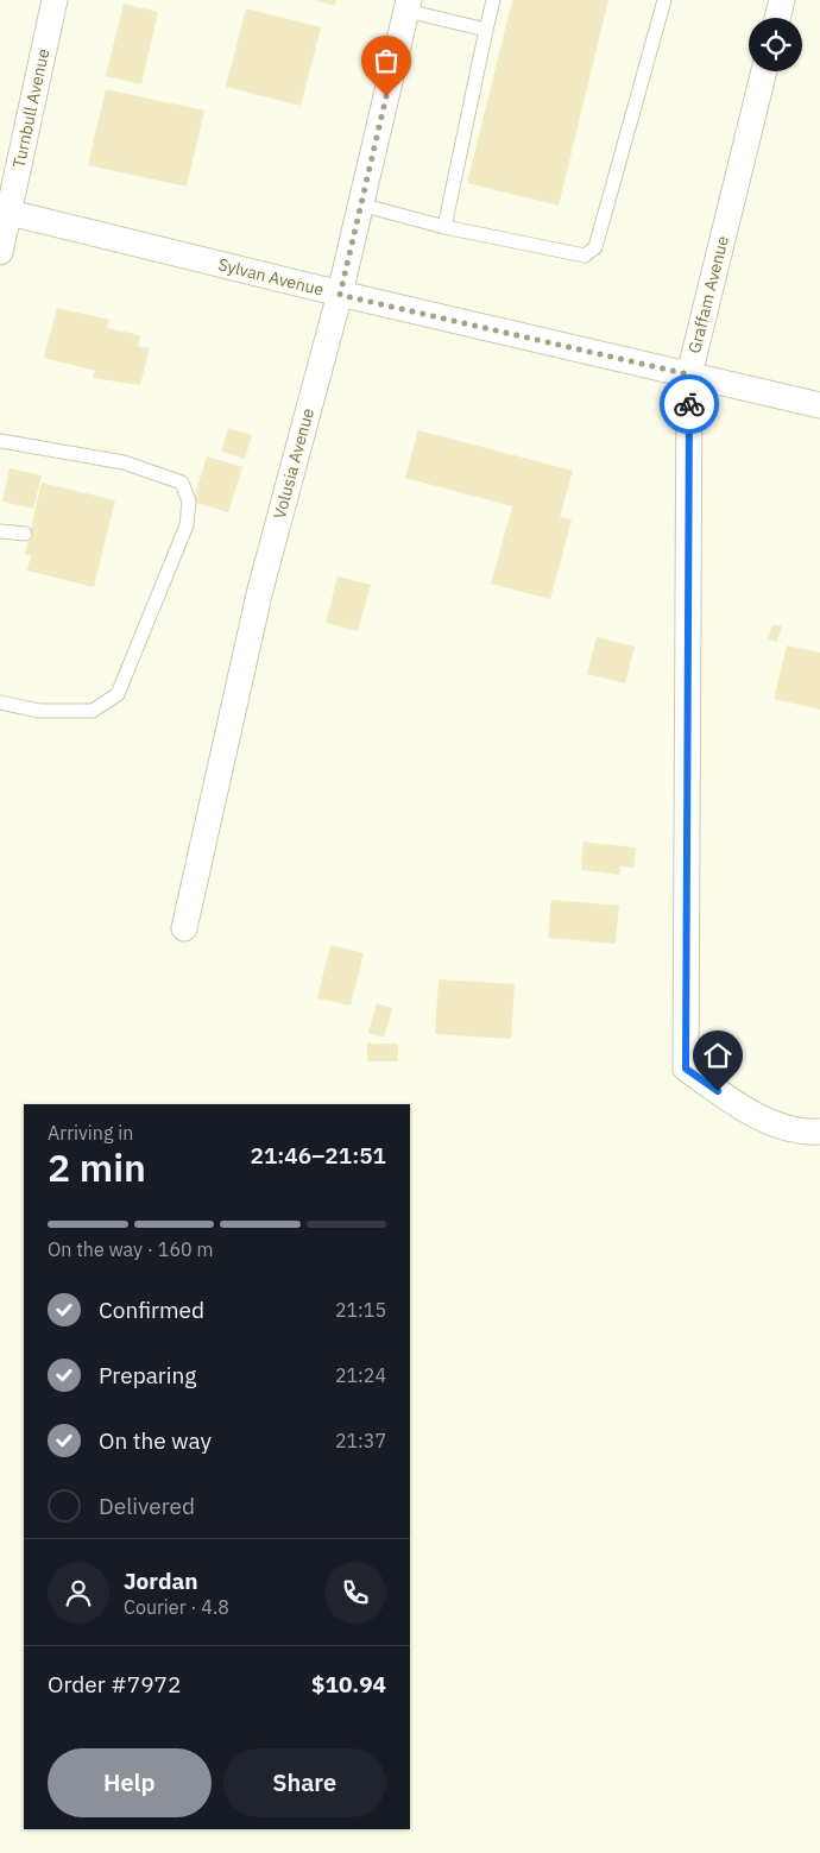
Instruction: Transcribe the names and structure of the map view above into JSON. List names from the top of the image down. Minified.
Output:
{"streets":{"street":["Turnbull Avenue","Sylvan Avenue","Graffam Avenue","Volusia Avenue"]},"crossings":[["Turnbull Avenue","Sylvan Avenue"],["Sylvan Avenue","Graffam Avenue"],["Sylvan Avenue","Volusia Avenue"]],"page":{"heading":["2 min","Arriving in","21:46–21:51"],"panel":["Jordan","Courier · 4.8","Order #7972","$10.94"],"bar":"On the way · 160 m","list":[["Confirmed","21:15"],["Preparing","21:24"],["On the way","21:37"],"Delivered"],"buttons":["Help","Share"]}}
